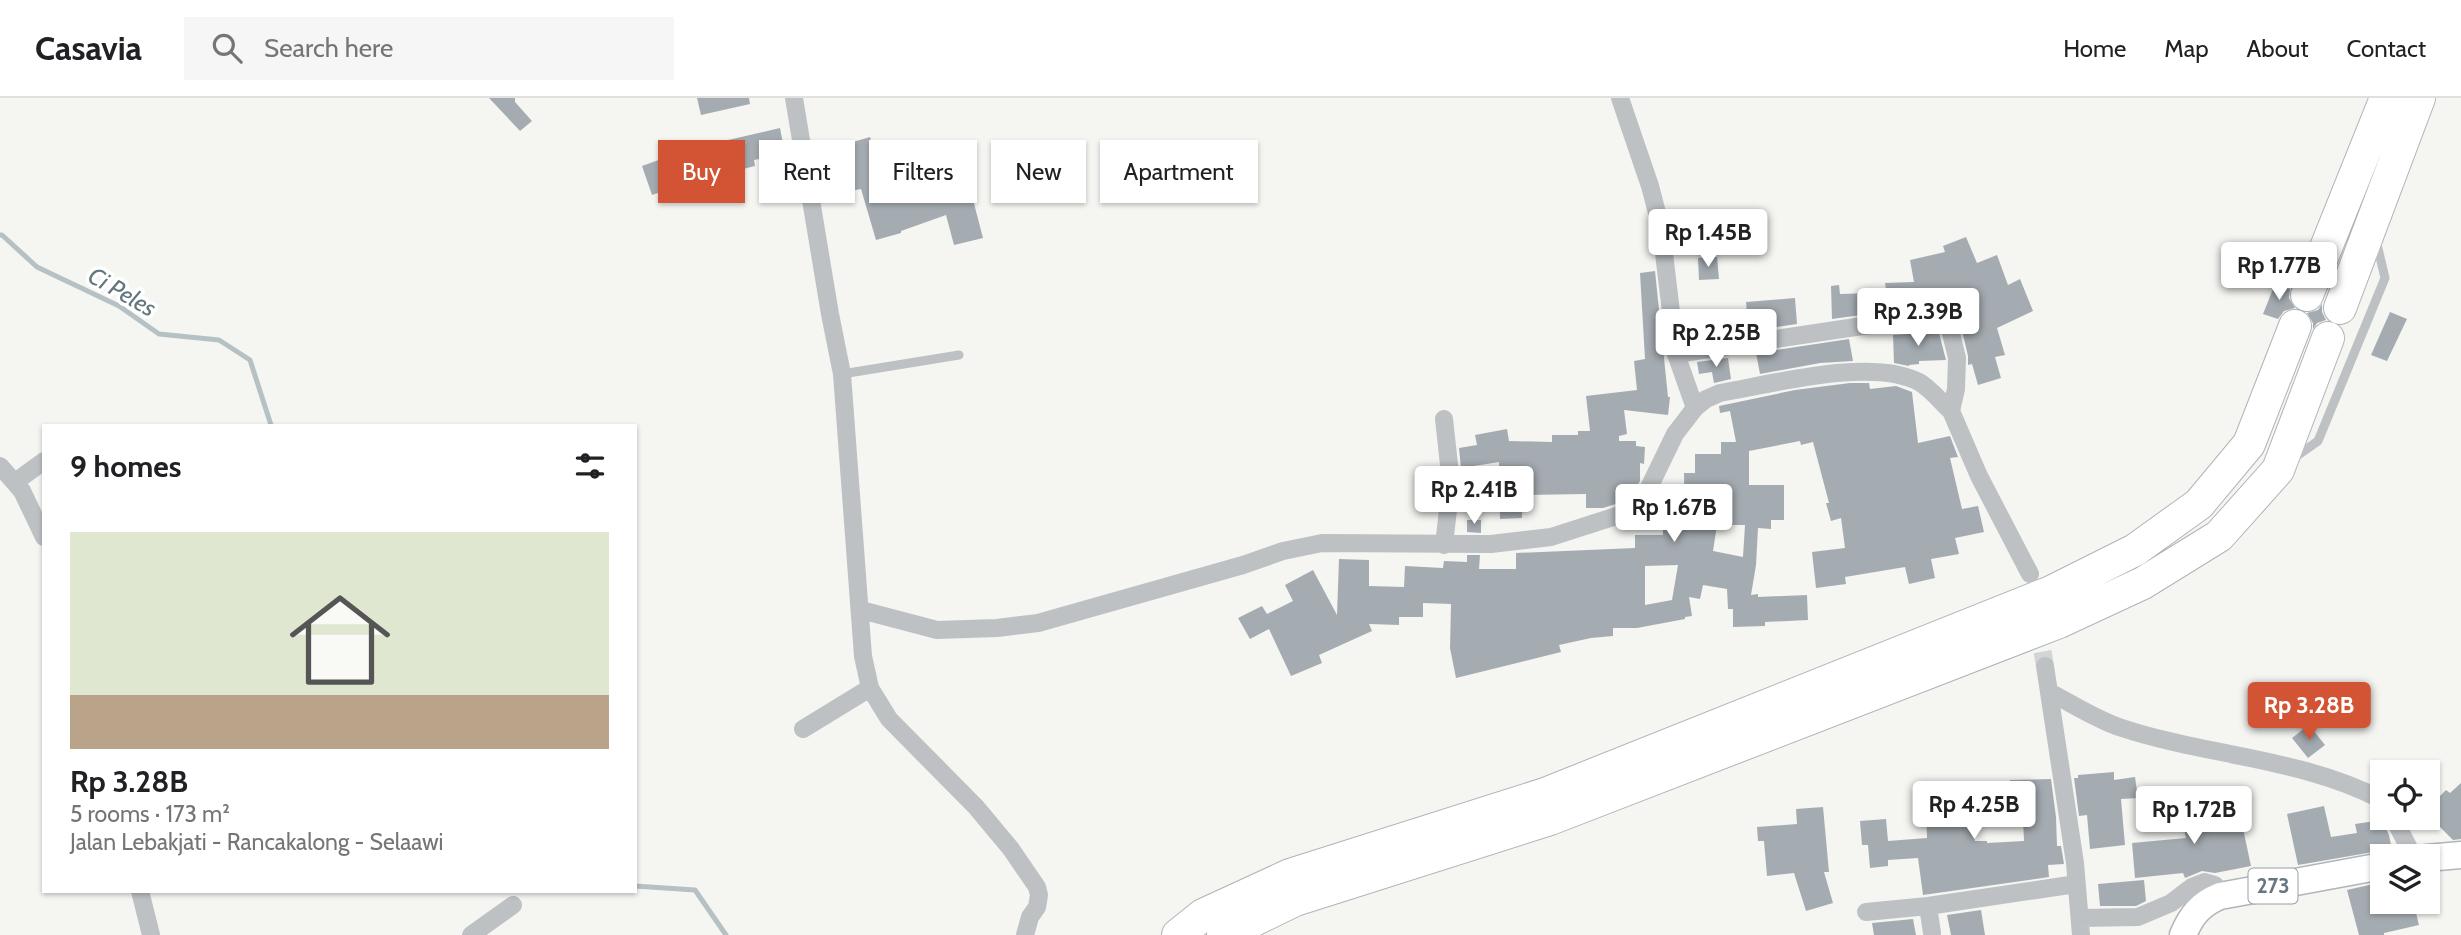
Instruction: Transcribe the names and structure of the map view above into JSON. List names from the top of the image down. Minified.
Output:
{"streets":{"main road":["273"]},"water":["Ci Peles"],"page":{"header":"Casavia","search":"Search here","nav":["Home","Map","About","Contact"],"chip":["Buy","Rent","Filters","New","Apartment"],"price":["Rp 1.45B","Rp 1.77B","Rp 2.39B","Rp 2.25B","Rp 2.41B","Rp 1.67B","Rp 3.28B","Rp 4.25B","Rp 1.72B"],"heading":"9 homes","list":[{"name":"Rp 3.28B","note":"5 rooms · 173 m² · Jalan Lebakjati - Rancakalong - Selaawi"}]}}
